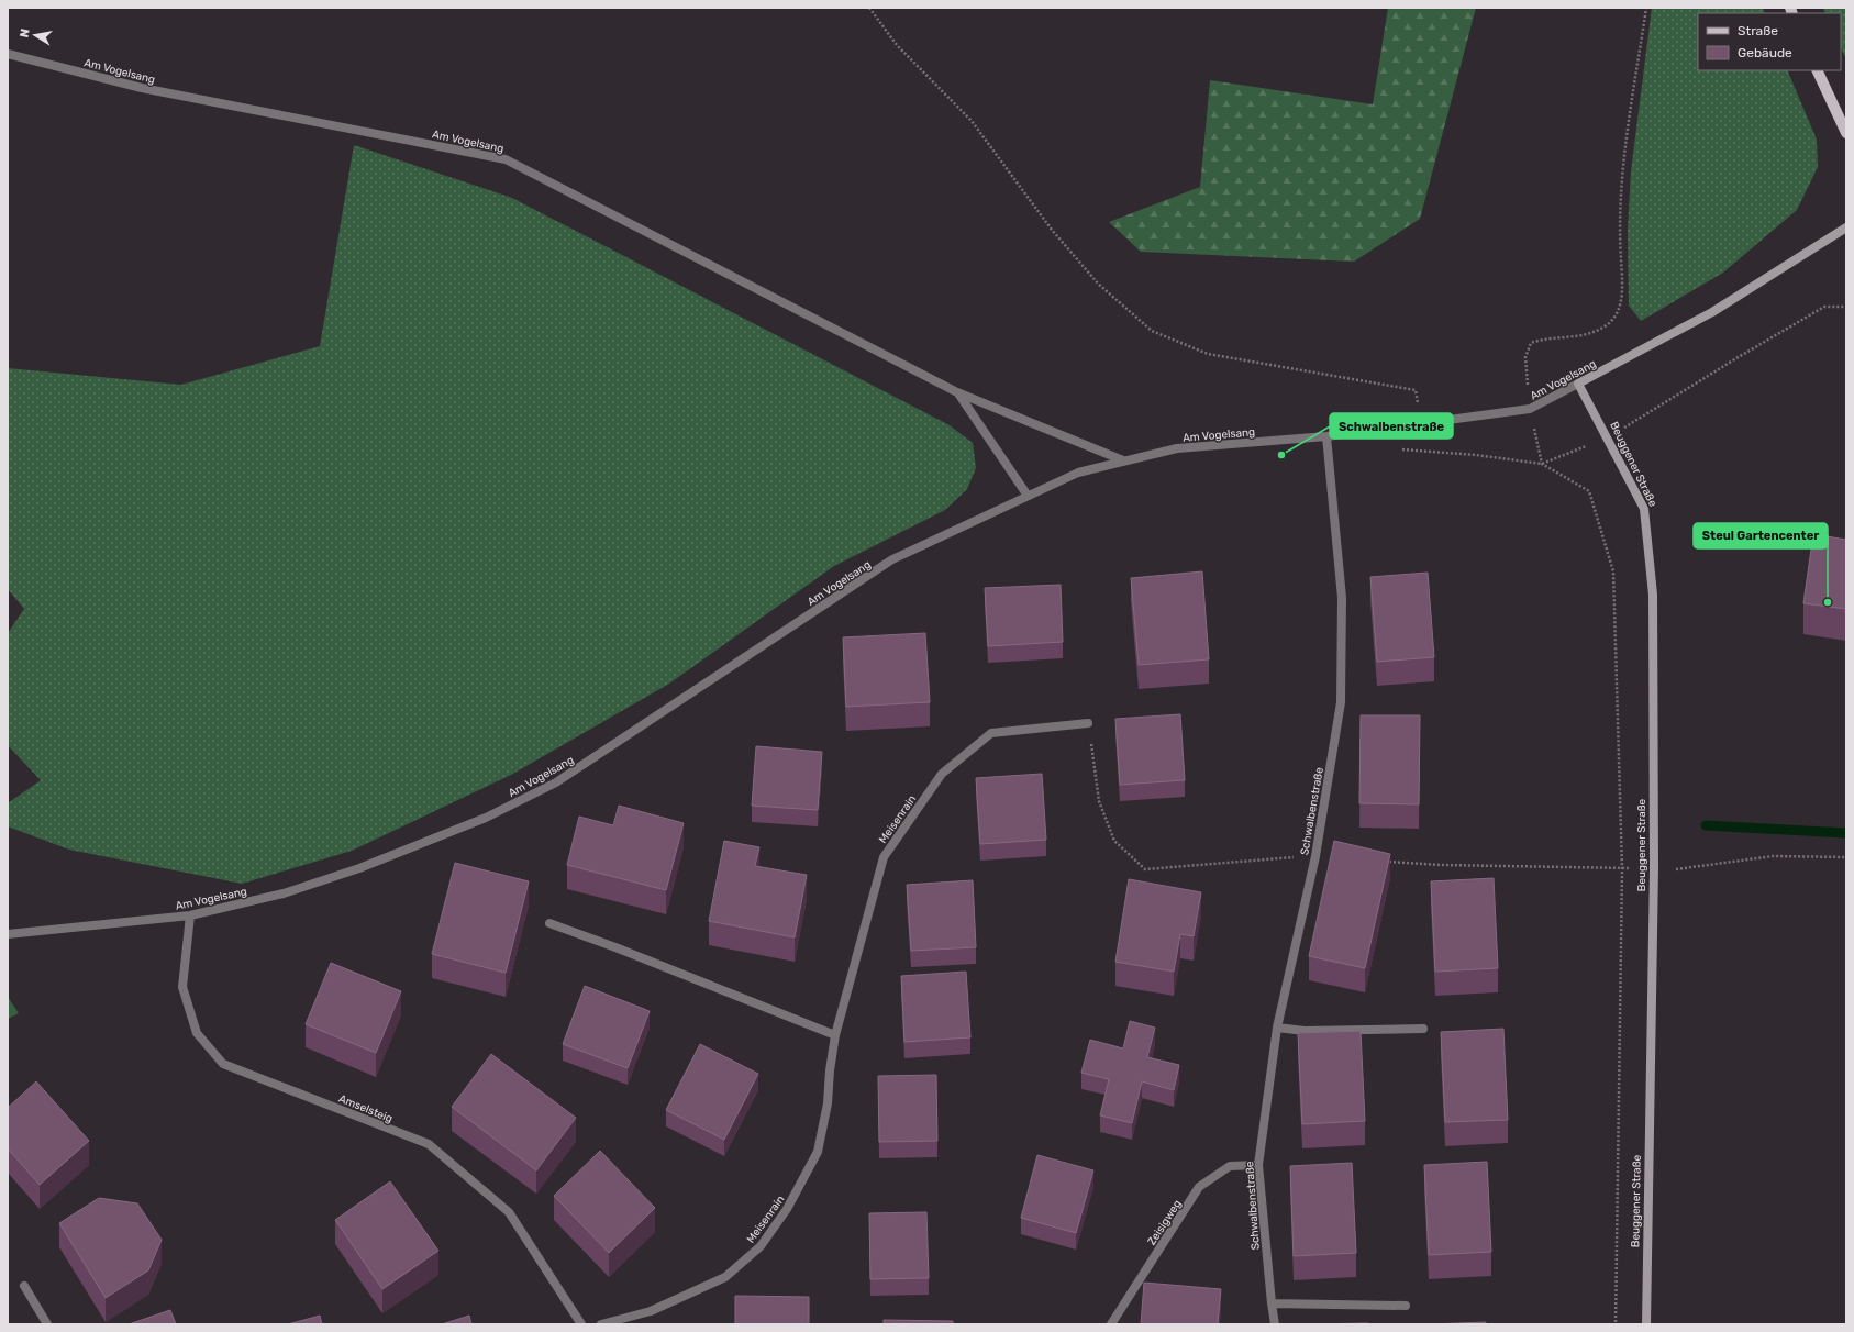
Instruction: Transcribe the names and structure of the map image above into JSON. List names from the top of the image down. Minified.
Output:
{"streets":{"street":["Am Vogelsang","Beuggener Straße","Schwalbenstraße","Meisenrain","Amselsteig","Zeisigweg"]},"crossings":[["Am Vogelsang","Beuggener Straße"],["Am Vogelsang","Schwalbenstraße"],["Am Vogelsang","Amselsteig"],["Schwalbenstraße","Zeisigweg"]],"places":["Schwalbenstraße","Steul Gartencenter"],"legend":["Straße","Gebäude"],"north":"left"}
